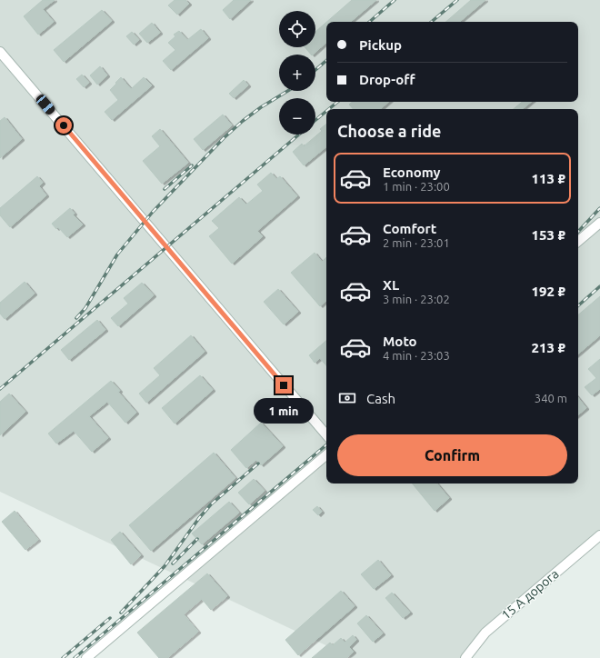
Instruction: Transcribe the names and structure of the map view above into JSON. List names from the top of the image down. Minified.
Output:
{"streets":{"street":["15 А дорога"]},"page":{"map_buttons":["+","−"],"banner":["Pickup","Drop-off"],"heading":"Choose a ride","list":[{"name":"Economy","note":"1 min · 23:00","value":"113 ₽"},{"name":"Comfort","note":"2 min · 23:01","value":"153 ₽"},{"name":"XL","note":"3 min · 23:02","value":"192 ₽"},{"name":"Moto","note":"4 min · 23:03","value":"213 ₽"}],"pay":["Cash","340 m"],"bubble":"1 min","buttons":"Confirm"}}
